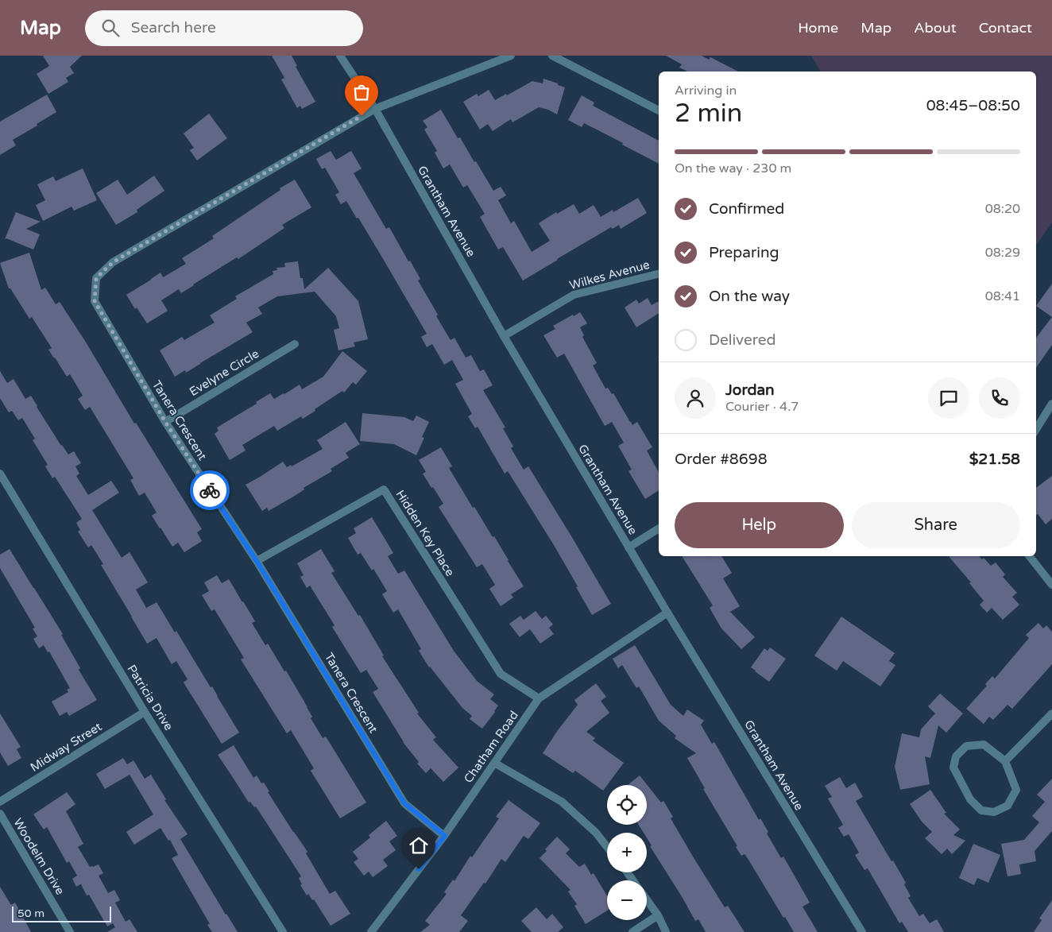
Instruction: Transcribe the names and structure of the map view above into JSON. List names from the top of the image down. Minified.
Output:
{"streets":{"street":["Grantham Avenue","Wilkes Avenue","Evelyne Circle","Tanera Crescent","Hidden Key Place","Patricia Drive","Midway Street","Chatham Road","Woodelm Drive"]},"crossings":[["Grantham Avenue","Wilkes Avenue"],["Grantham Avenue","Tanera Crescent"],["Grantham Avenue","Chatham Road"],["Evelyne Circle","Tanera Crescent"],["Tanera Crescent","Hidden Key Place"],["Tanera Crescent","Chatham Road"],["Hidden Key Place","Chatham Road"],["Patricia Drive","Midway Street"]],"scale_bar":"50 m","page":{"header":"Map","search":"Search here","nav":["Home","Map","About","Contact"],"heading":["2 min","Arriving in","08:45–08:50"],"panel":["Jordan","Courier · 4.7","Order #8698","$21.58"],"bar":"On the way · 230 m","list":[["Confirmed","08:20"],["Preparing","08:29"],["On the way","08:41"],"Delivered"],"buttons":["Help","Share"],"map_buttons":["+","−"],"scale":"50 m"}}
